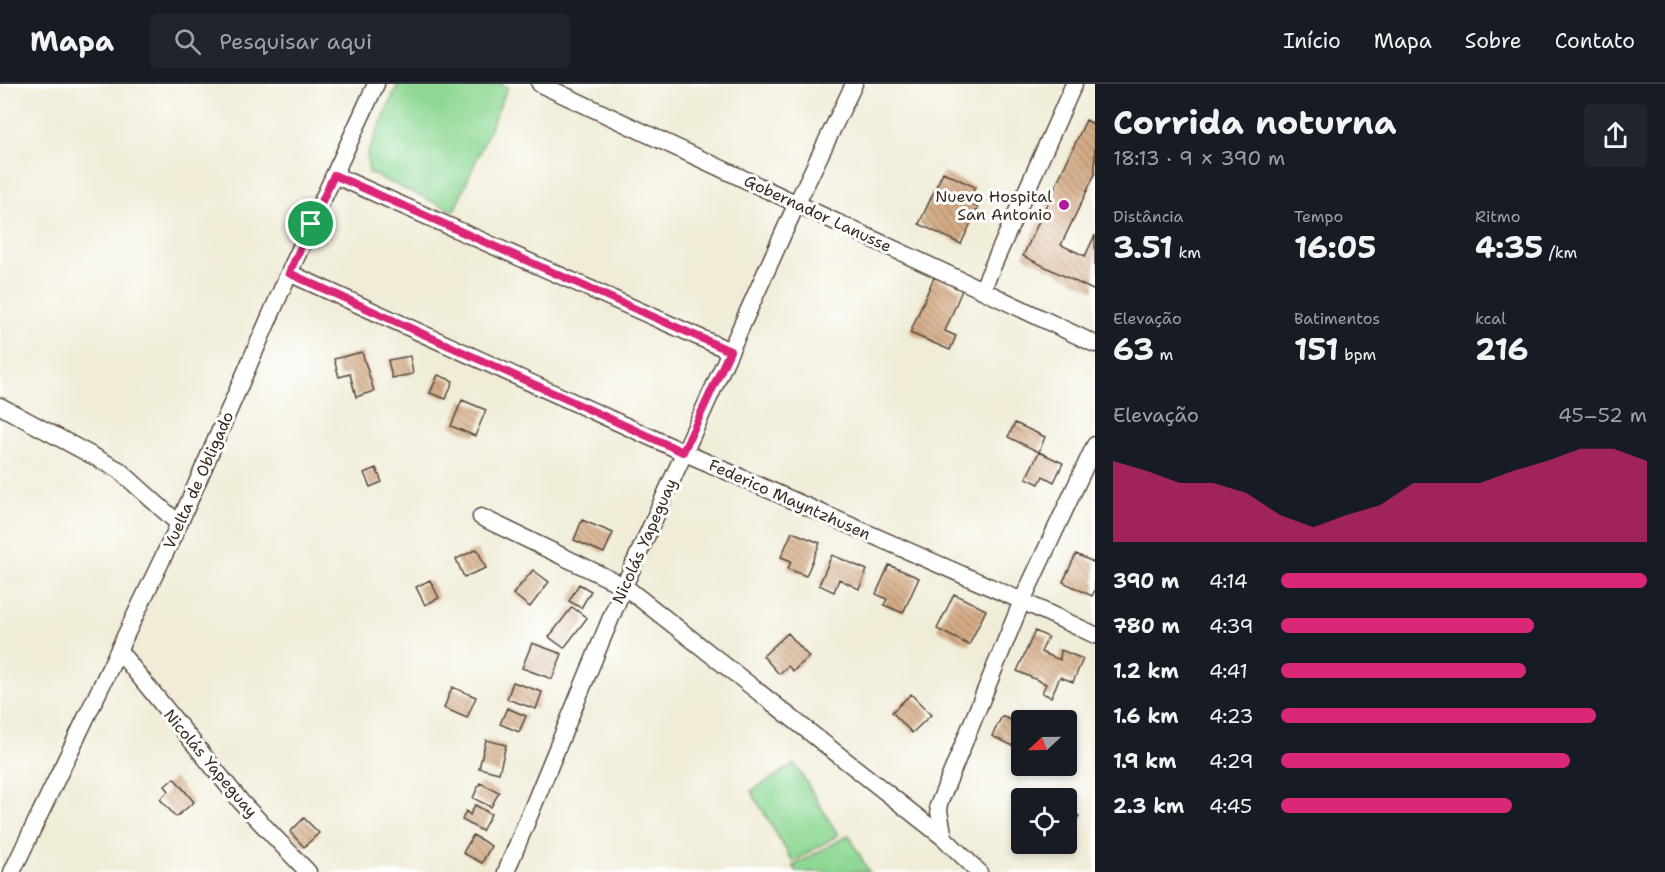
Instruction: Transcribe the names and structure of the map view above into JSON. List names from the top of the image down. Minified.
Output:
{"streets":{"street":["Gobernador Lanusse","Vuelta de Obligado","Federico Mayntzhusen","Nicolás Yapeguay"]},"crossings":[["Gobernador Lanusse","Nicolás Yapeguay"],["Vuelta de Obligado","Federico Mayntzhusen"],["Vuelta de Obligado","Nicolás Yapeguay"],["Federico Mayntzhusen","Nicolás Yapeguay"]],"places":["Nuevo Hospital San Antonio"],"north":"left","page":{"header":"Mapa","search":"Pesquisar aqui","nav":["Início","Mapa","Sobre","Contato"],"heading":["Corrida noturna","18:13 · 9 × 390 m"],"stats":[["Distância","3.51 km"],["Tempo","16:05"],["Ritmo","4:35 /km"],["Elevação","63 m"],["Batimentos","151 bpm"],["kcal","216"]],"chart":["Elevação","45–52 m"],"list":[{"name":"390 m","note":"4:14"},{"name":"780 m","note":"4:39"},{"name":"1.2 km","note":"4:41"},{"name":"1.6 km","note":"4:23"},{"name":"1.9 km","note":"4:29"},{"name":"2.3 km","note":"4:45"}]}}
